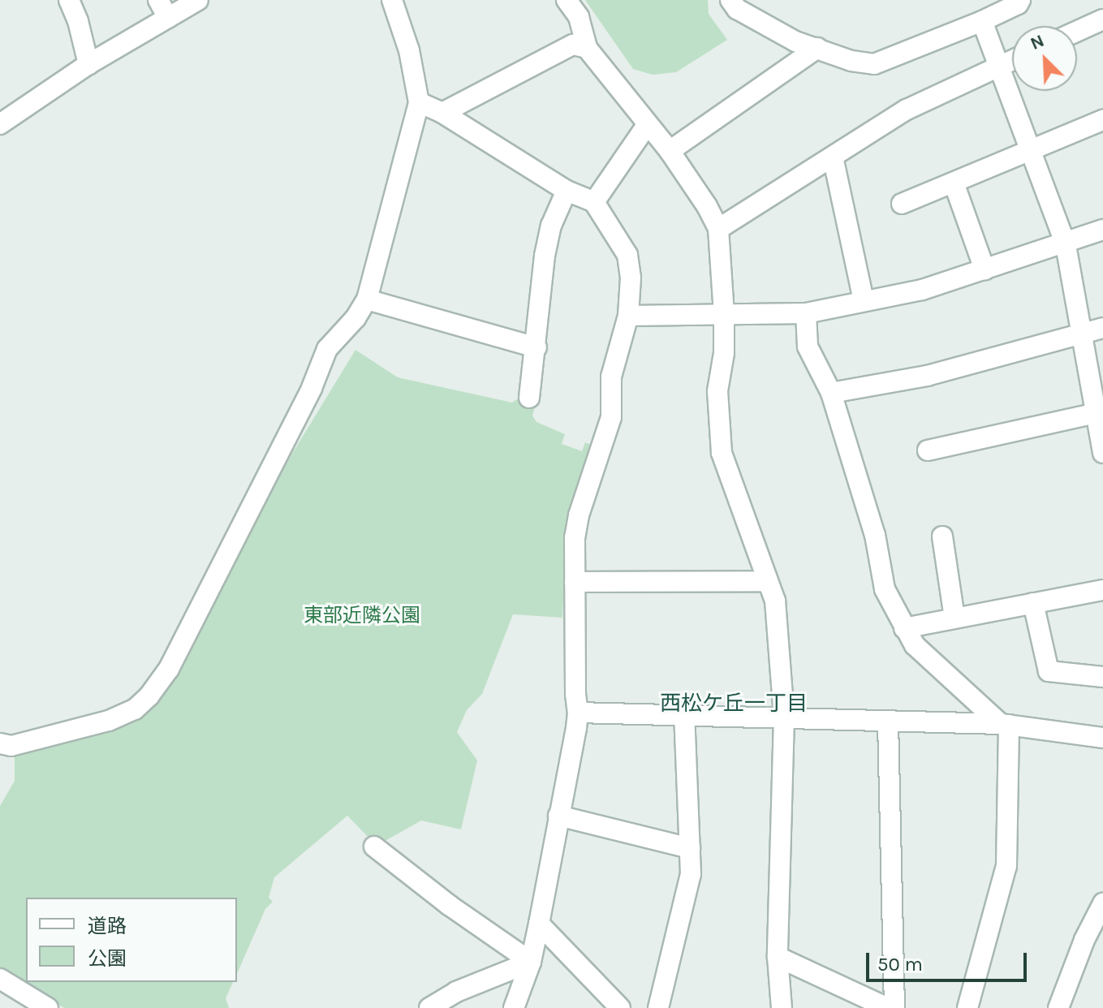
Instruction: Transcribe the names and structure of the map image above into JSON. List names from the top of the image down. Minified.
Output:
{"districts":["西松ケ丘一丁目"],"parks":["東部近隣公園"],"legend":["道路","公園"],"scale_bar":"50 m","north":"top left"}
